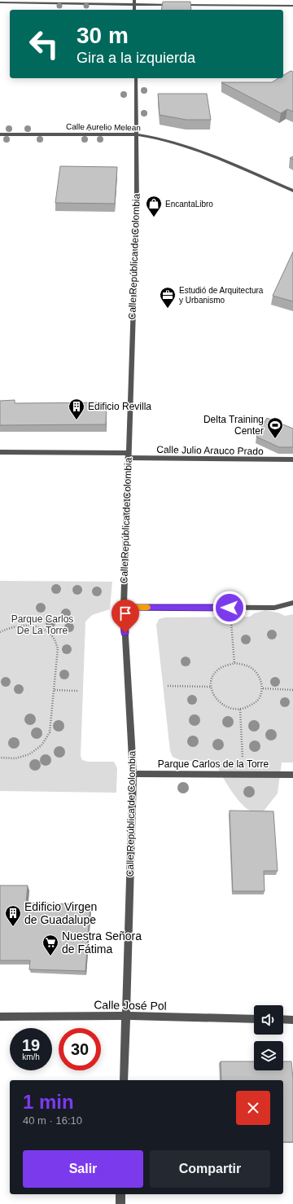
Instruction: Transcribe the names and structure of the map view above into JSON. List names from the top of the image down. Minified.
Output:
{"streets":{"street":["Calle Aurelio Melean","Calle República de Colombia","Calle Julio Arauco Prado","Parque Carlos de la Torre","Calle José Pol"]},"crossings":[["Calle Aurelio Melean","Calle República de Colombia"],["Calle República de Colombia","Calle Julio Arauco Prado"],["Calle República de Colombia","Parque Carlos de la Torre"],["Calle República de Colombia","Calle José Pol"]],"parks":["Parque Carlos De La Torre"],"places":{"shop":["EncantaLibro"],"office":["Estudió de Arquitectura y Urbanismo"],"building":["Edificio Revilla","Edificio Virgen de Guadalupe"],"sports":["Delta Training Center"],"supermarket":["Nuestra Señora de Fátima"]},"page":{"turn":["30 m","Gira a la izquierda"],"speed":"19 km/h","limit":"30","heading":["1 min","40 m · 16:10"],"buttons":["Salir","Compartir"]}}
